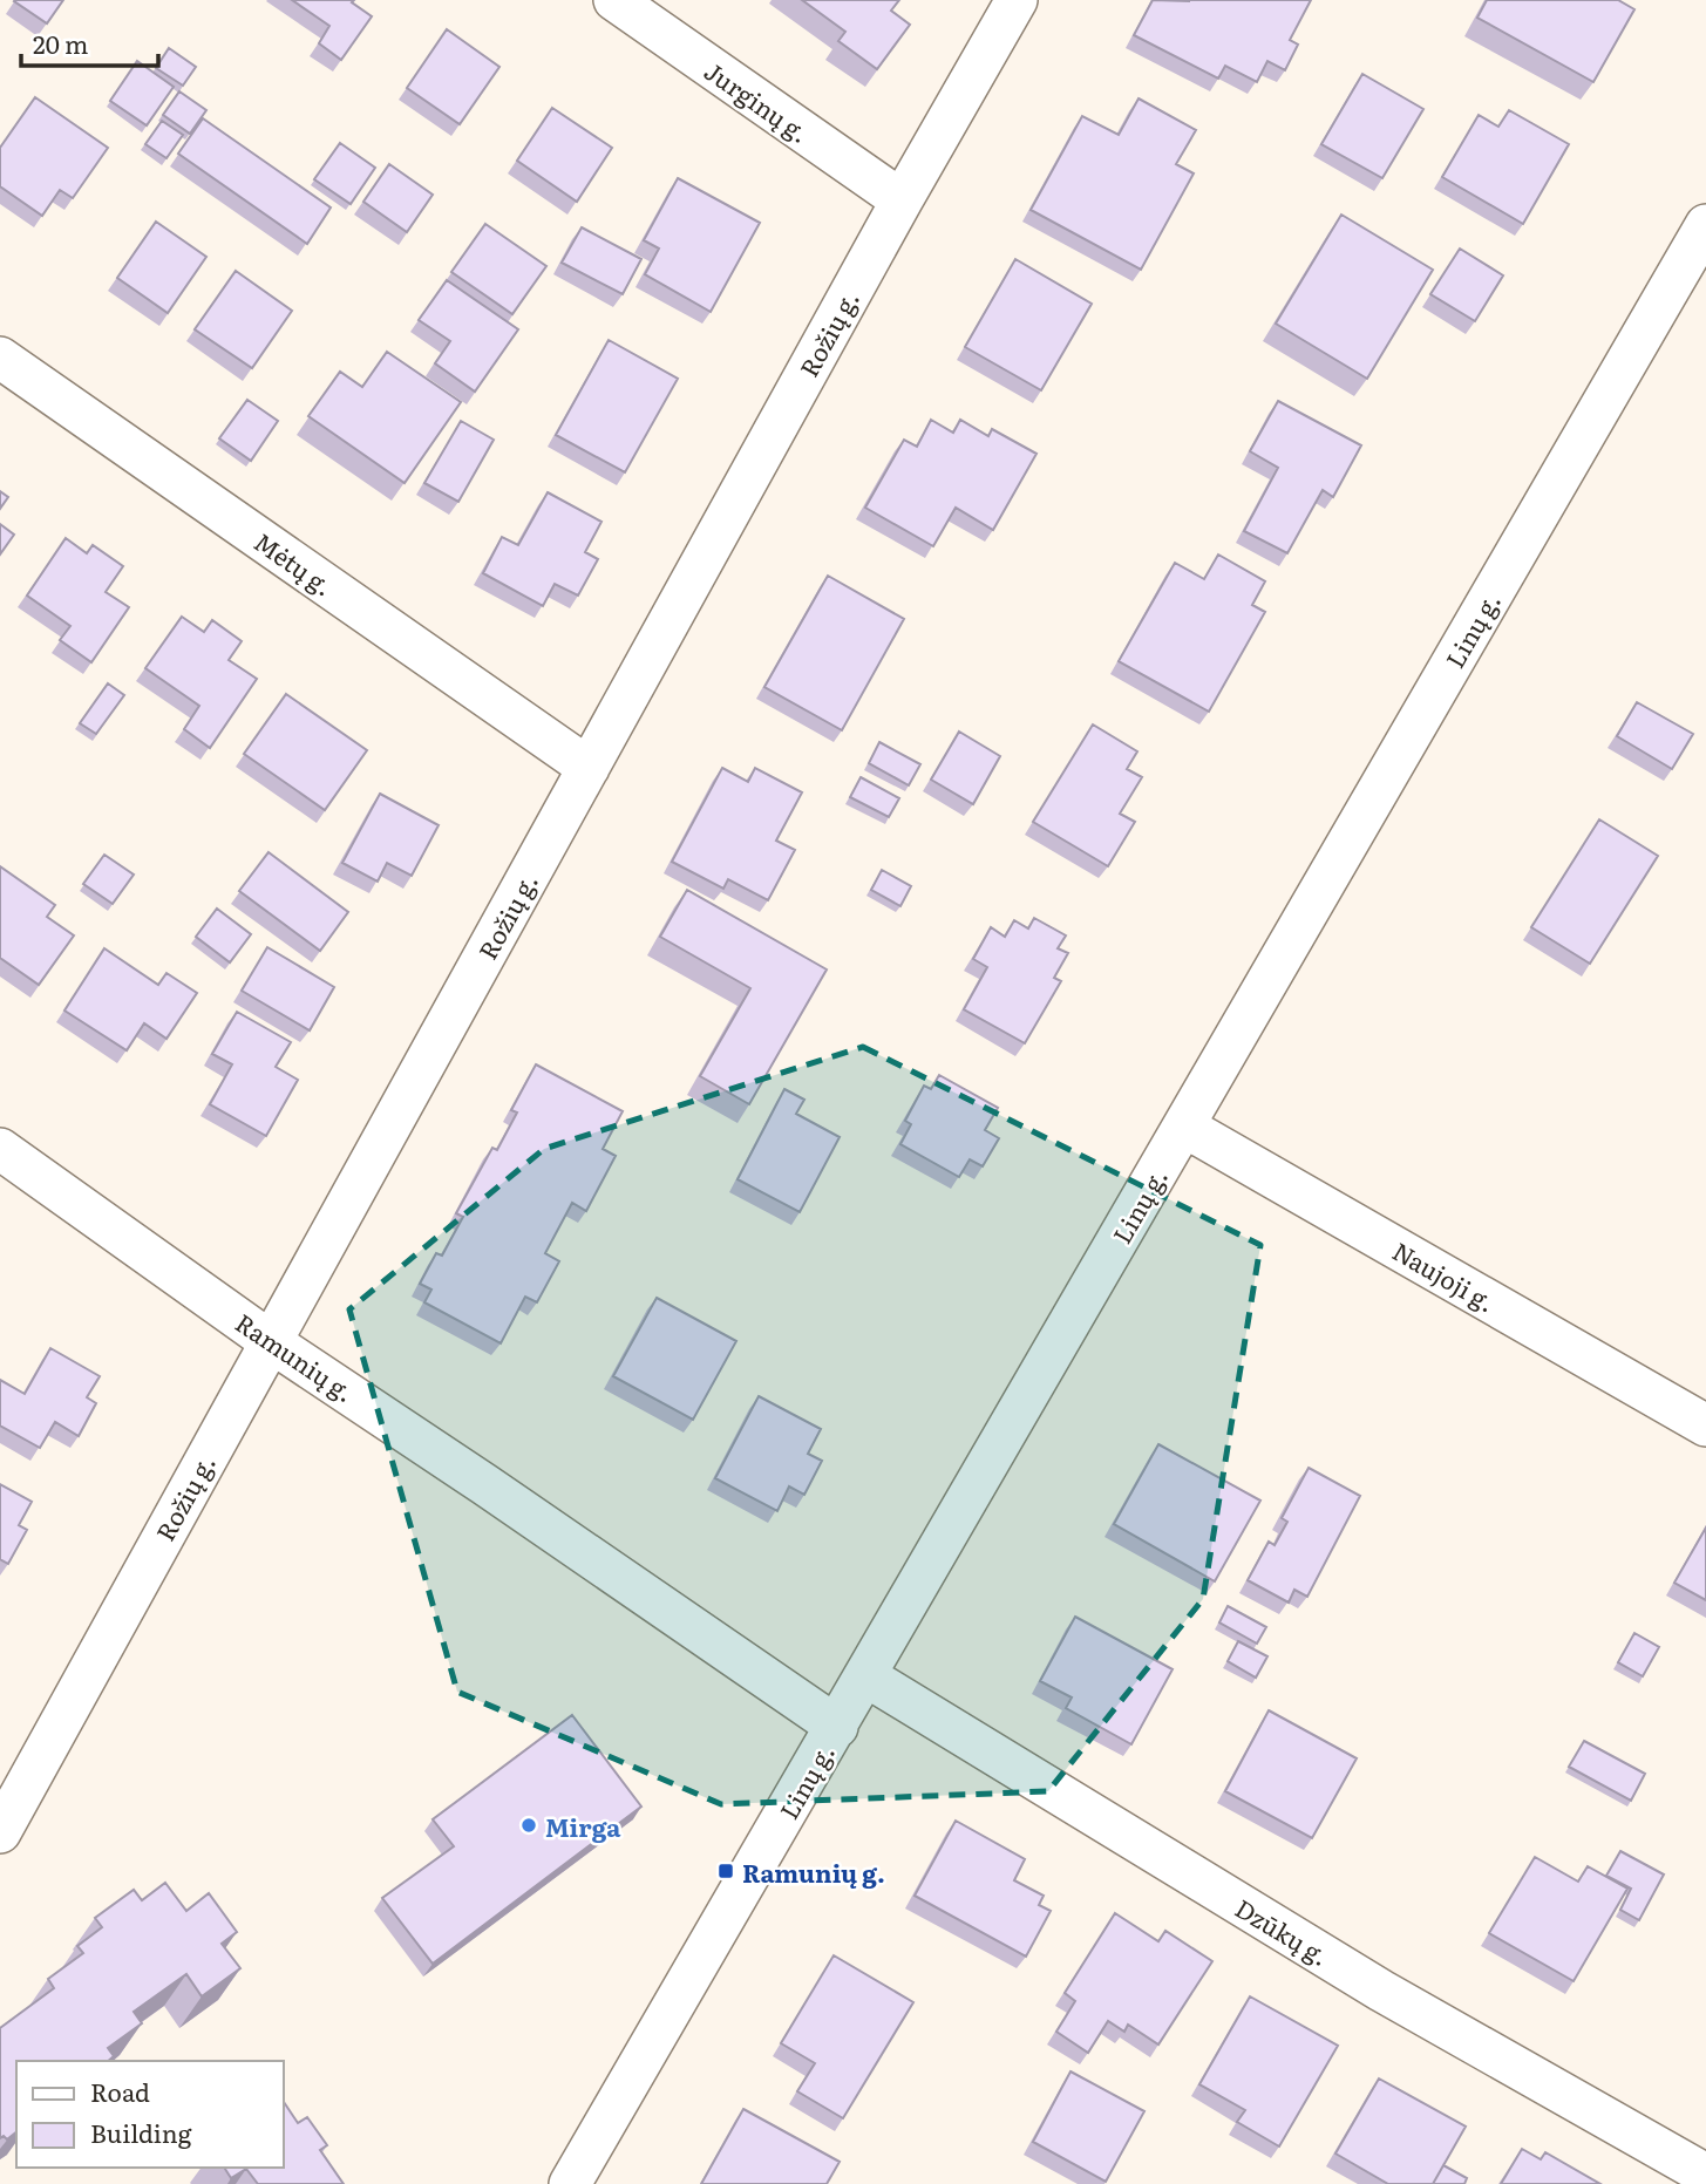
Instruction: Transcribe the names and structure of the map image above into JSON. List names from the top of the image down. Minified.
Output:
{"streets":{"street":["Jurginų g.","Rožių g.","Mėtų g.","Linų g.","Naujoji g.","Ramunių g.","Dzūkų g."]},"crossings":[["Jurginų g.","Rožių g."],["Rožių g.","Mėtų g."],["Rožių g.","Ramunių g."],["Linų g.","Naujoji g."],["Linų g.","Ramunių g."],["Linų g.","Dzūkų g."]],"places":{"other":["Mirga"],"transit":["Ramunių g."]},"legend":["Road","Building"],"scale_bar":"20 m"}
